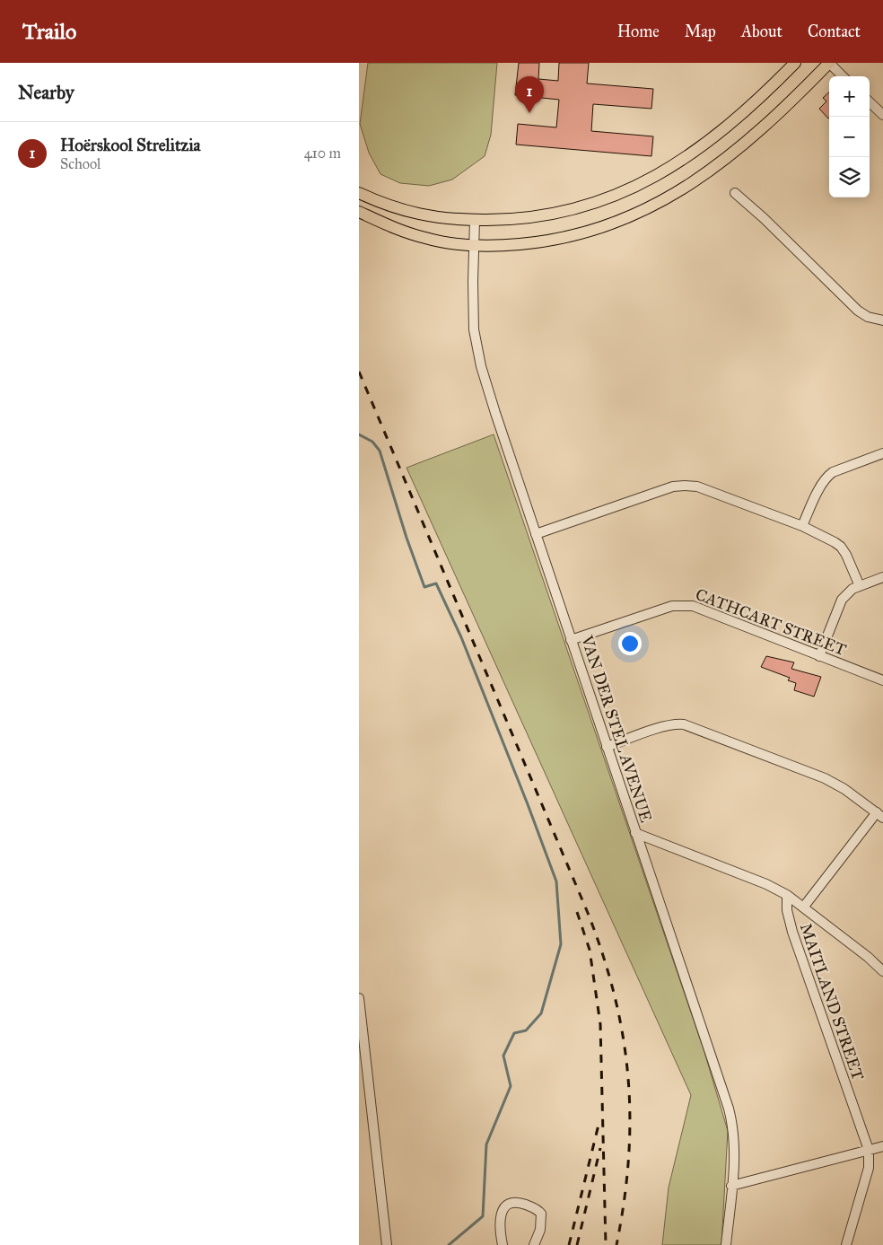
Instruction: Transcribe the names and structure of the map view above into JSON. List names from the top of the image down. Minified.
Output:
{"streets":{"street":["CATHCART STREET","VAN DER STEL AVENUE","MAITLAND STREET"]},"crossings":[["CATHCART STREET","VAN DER STEL AVENUE"]],"page":{"header":"Trailo","nav":["Home","Map","About","Contact"],"heading":"Nearby","map_buttons":["+","−"],"pins":"1","list":[{"mark":"1","name":"Hoërskool Strelitzia","note":"School","value":"410 m"}]}}
